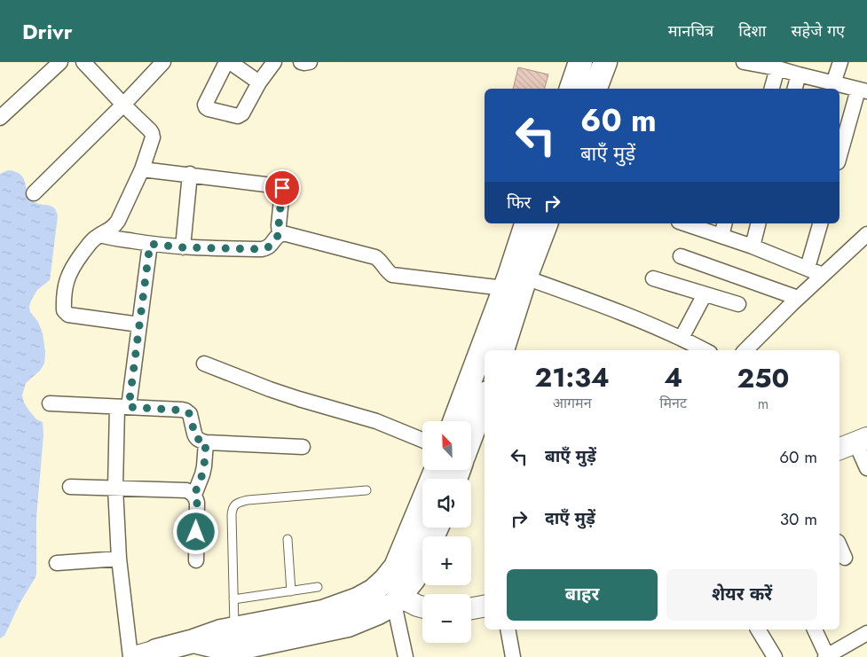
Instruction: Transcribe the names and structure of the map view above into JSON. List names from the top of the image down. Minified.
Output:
{"north":"top left","page":{"header":"Drivr","nav":["मानचित्र","दिशा","सहेजे गए"],"turn":["60 m","बाएँ मुड़ें"],"then":"फिर","eta":["21:34","आगमन","4","मिनट","250","m"],"map_buttons":["+","−"],"list":[{"name":"बाएँ मुड़ें","value":"60 m"},{"name":"दाएँ मुड़ें","value":"30 m"}],"buttons":["बाहर","शेयर करें"]}}
